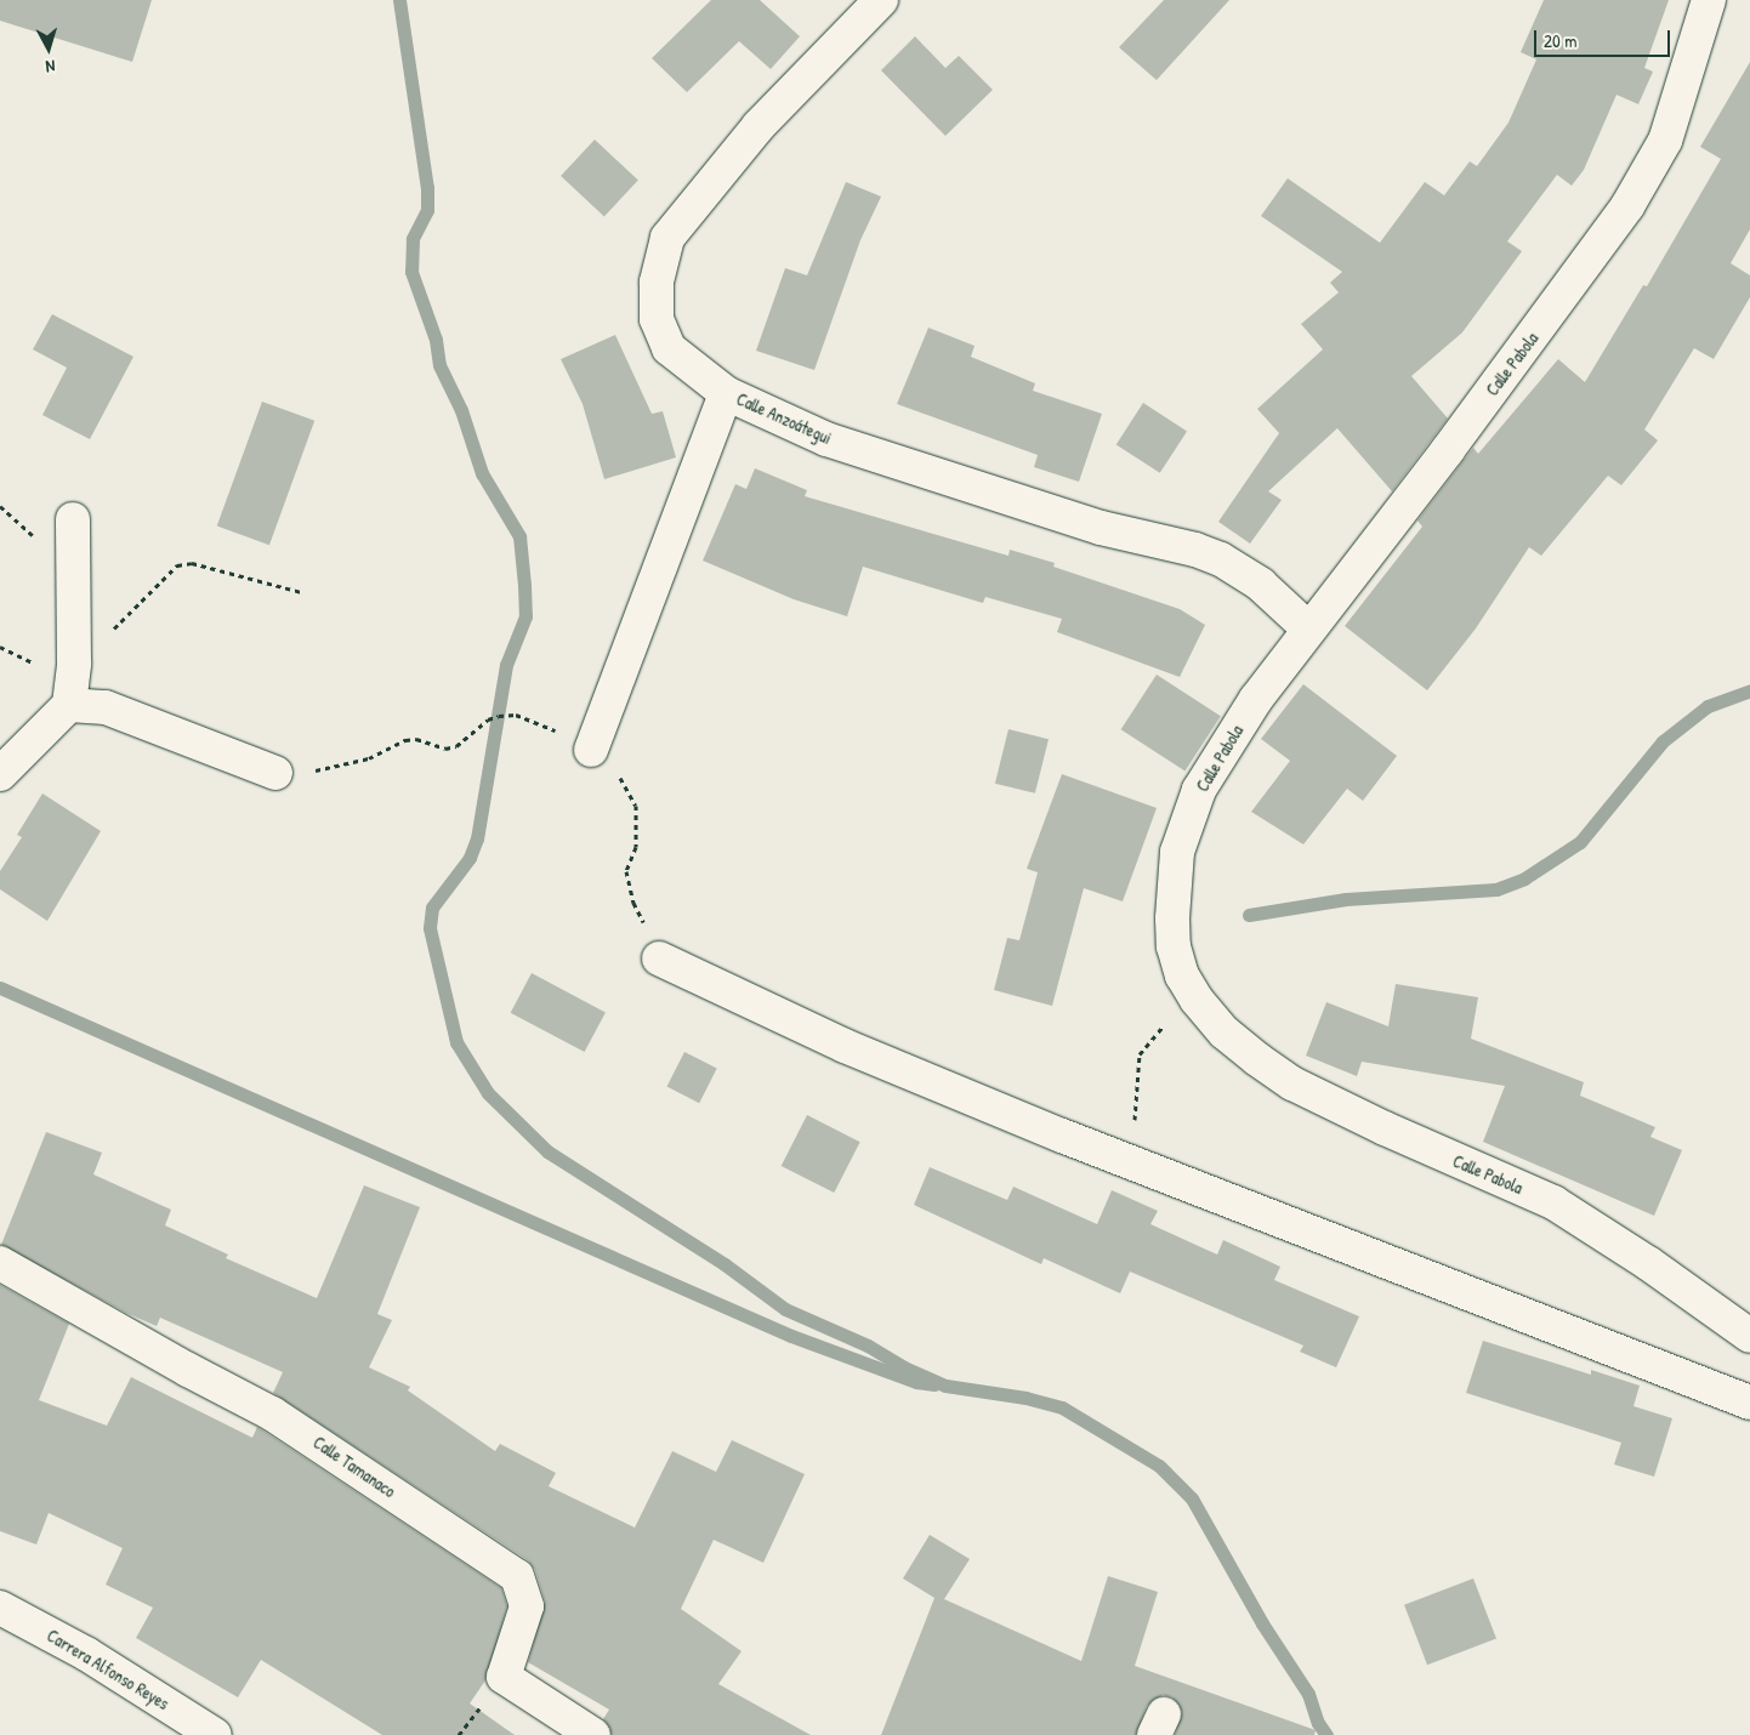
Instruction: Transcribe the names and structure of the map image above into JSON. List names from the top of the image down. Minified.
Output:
{"streets":{"street":["Calle Pabola","Calle Anzoátegui","Calle Tamanaco","Carrera Alfonso Reyes"]},"crossings":[["Calle Pabola","Calle Anzoátegui"]],"scale_bar":"20 m","north":"bottom"}
